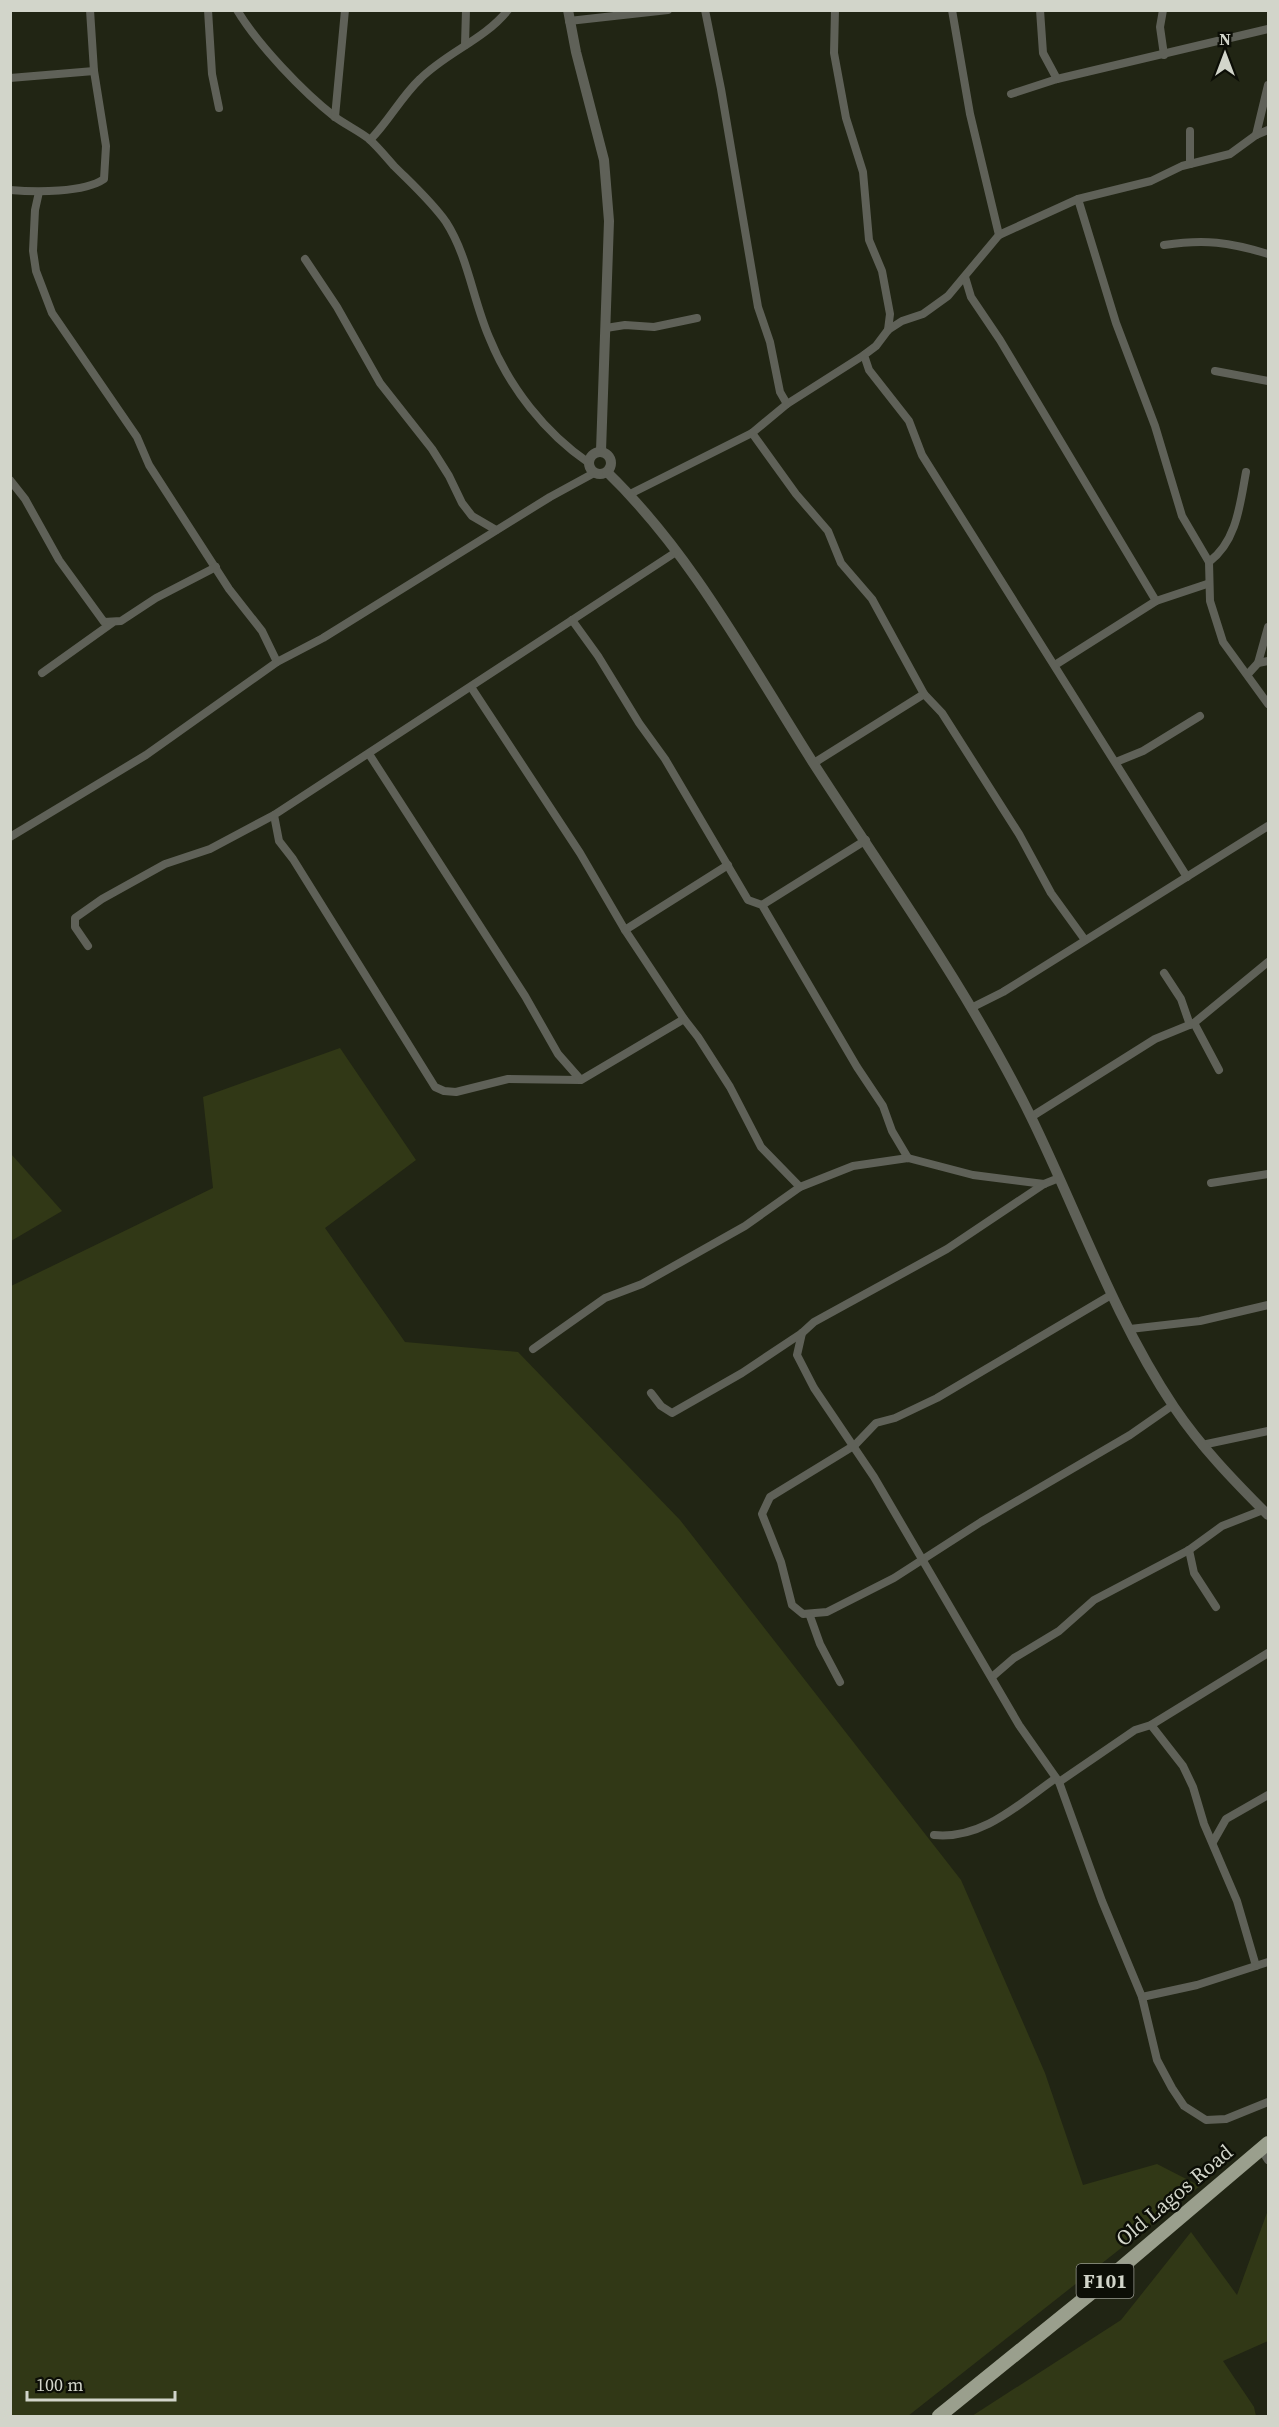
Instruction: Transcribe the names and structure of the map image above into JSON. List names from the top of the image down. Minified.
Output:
{"streets":{"main road":["Old Lagos Road","F101"]},"scale_bar":"100 m","north":"top"}
